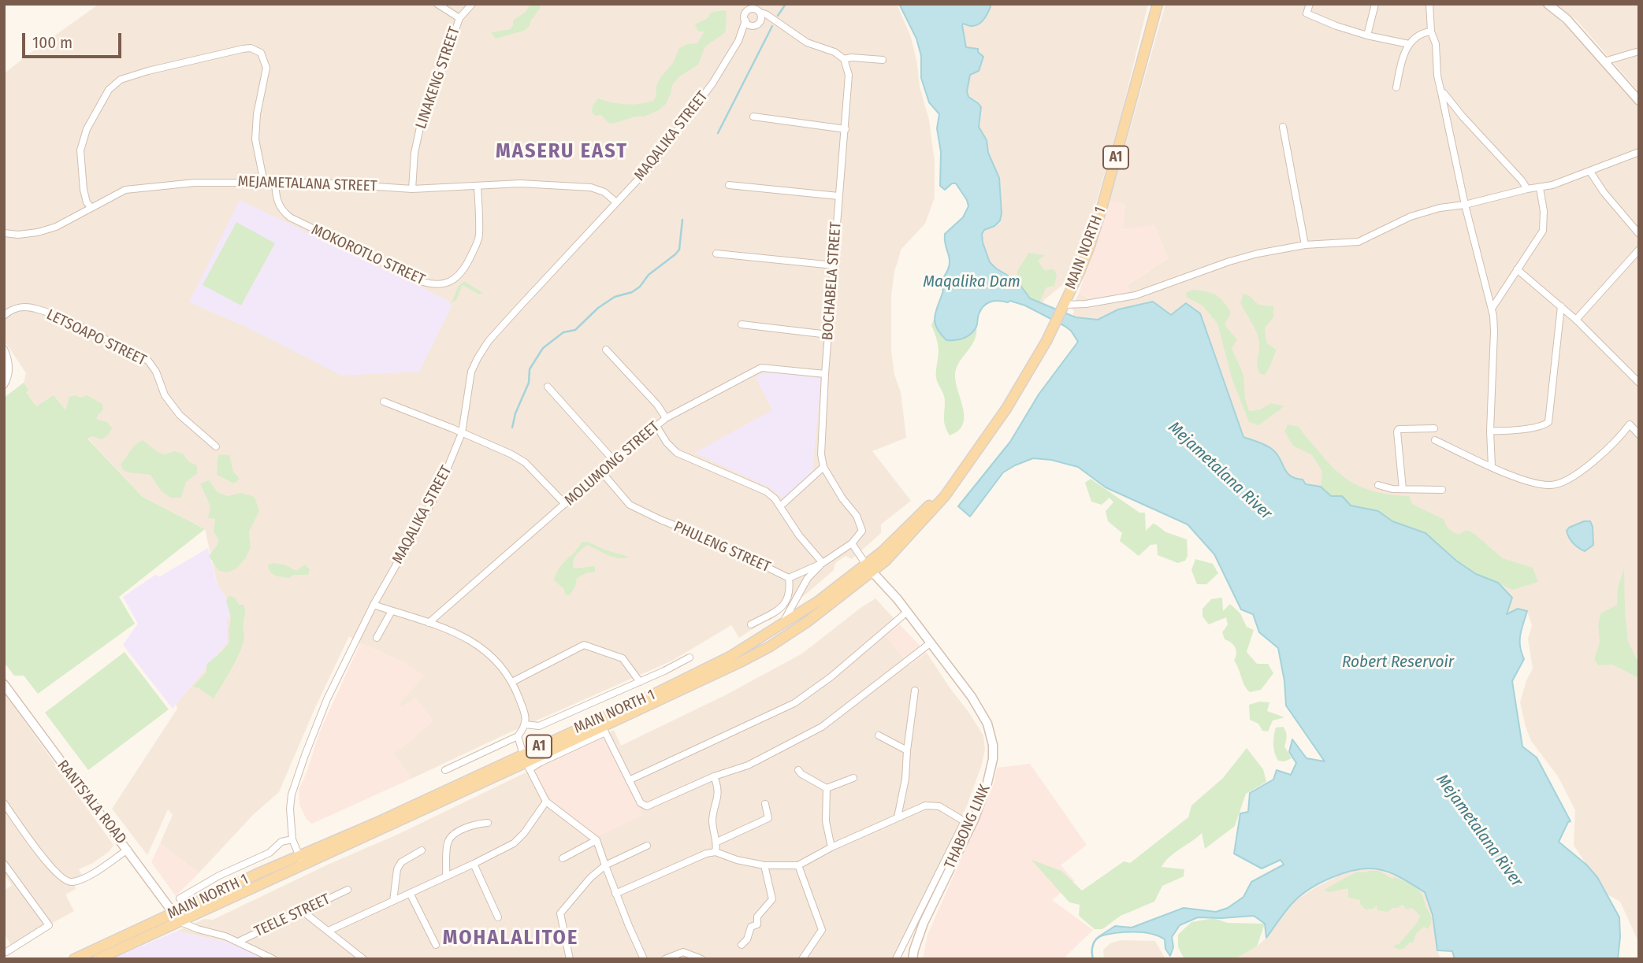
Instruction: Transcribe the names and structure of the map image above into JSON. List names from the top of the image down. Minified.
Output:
{"streets":{"main road":["A1","MAIN NORTH 1","RANTS'ALA ROAD","THABONG LINK"],"street":["LINAKENG STREET","MAQALIKA STREET","MEJAMETALANA STREET","MOKOROTLO STREET","BOCHABELA STREET","LETSOAPO STREET","MOLUMONG STREET","PHULENG STREET","TEELE STREET"]},"crossings":[["LINAKENG STREET","MEJAMETALANA STREET"],["MAQALIKA STREET","MEJAMETALANA STREET"],["MAQALIKA STREET","MAIN NORTH 1"],["MEJAMETALANA STREET","MOKOROTLO STREET"],["MAIN NORTH 1","RANTS'ALA ROAD"],["MAIN NORTH 1","THABONG LINK"],["BOCHABELA STREET","MOLUMONG STREET"],["BOCHABELA STREET","PHULENG STREET"],["MOLUMONG STREET","PHULENG STREET"]],"districts":["MASERU EAST","MOHALALITOE"],"water":["Maqalika Dam","Mejametalana River","Robert Reservoir"],"scale_bar":"100 m"}
